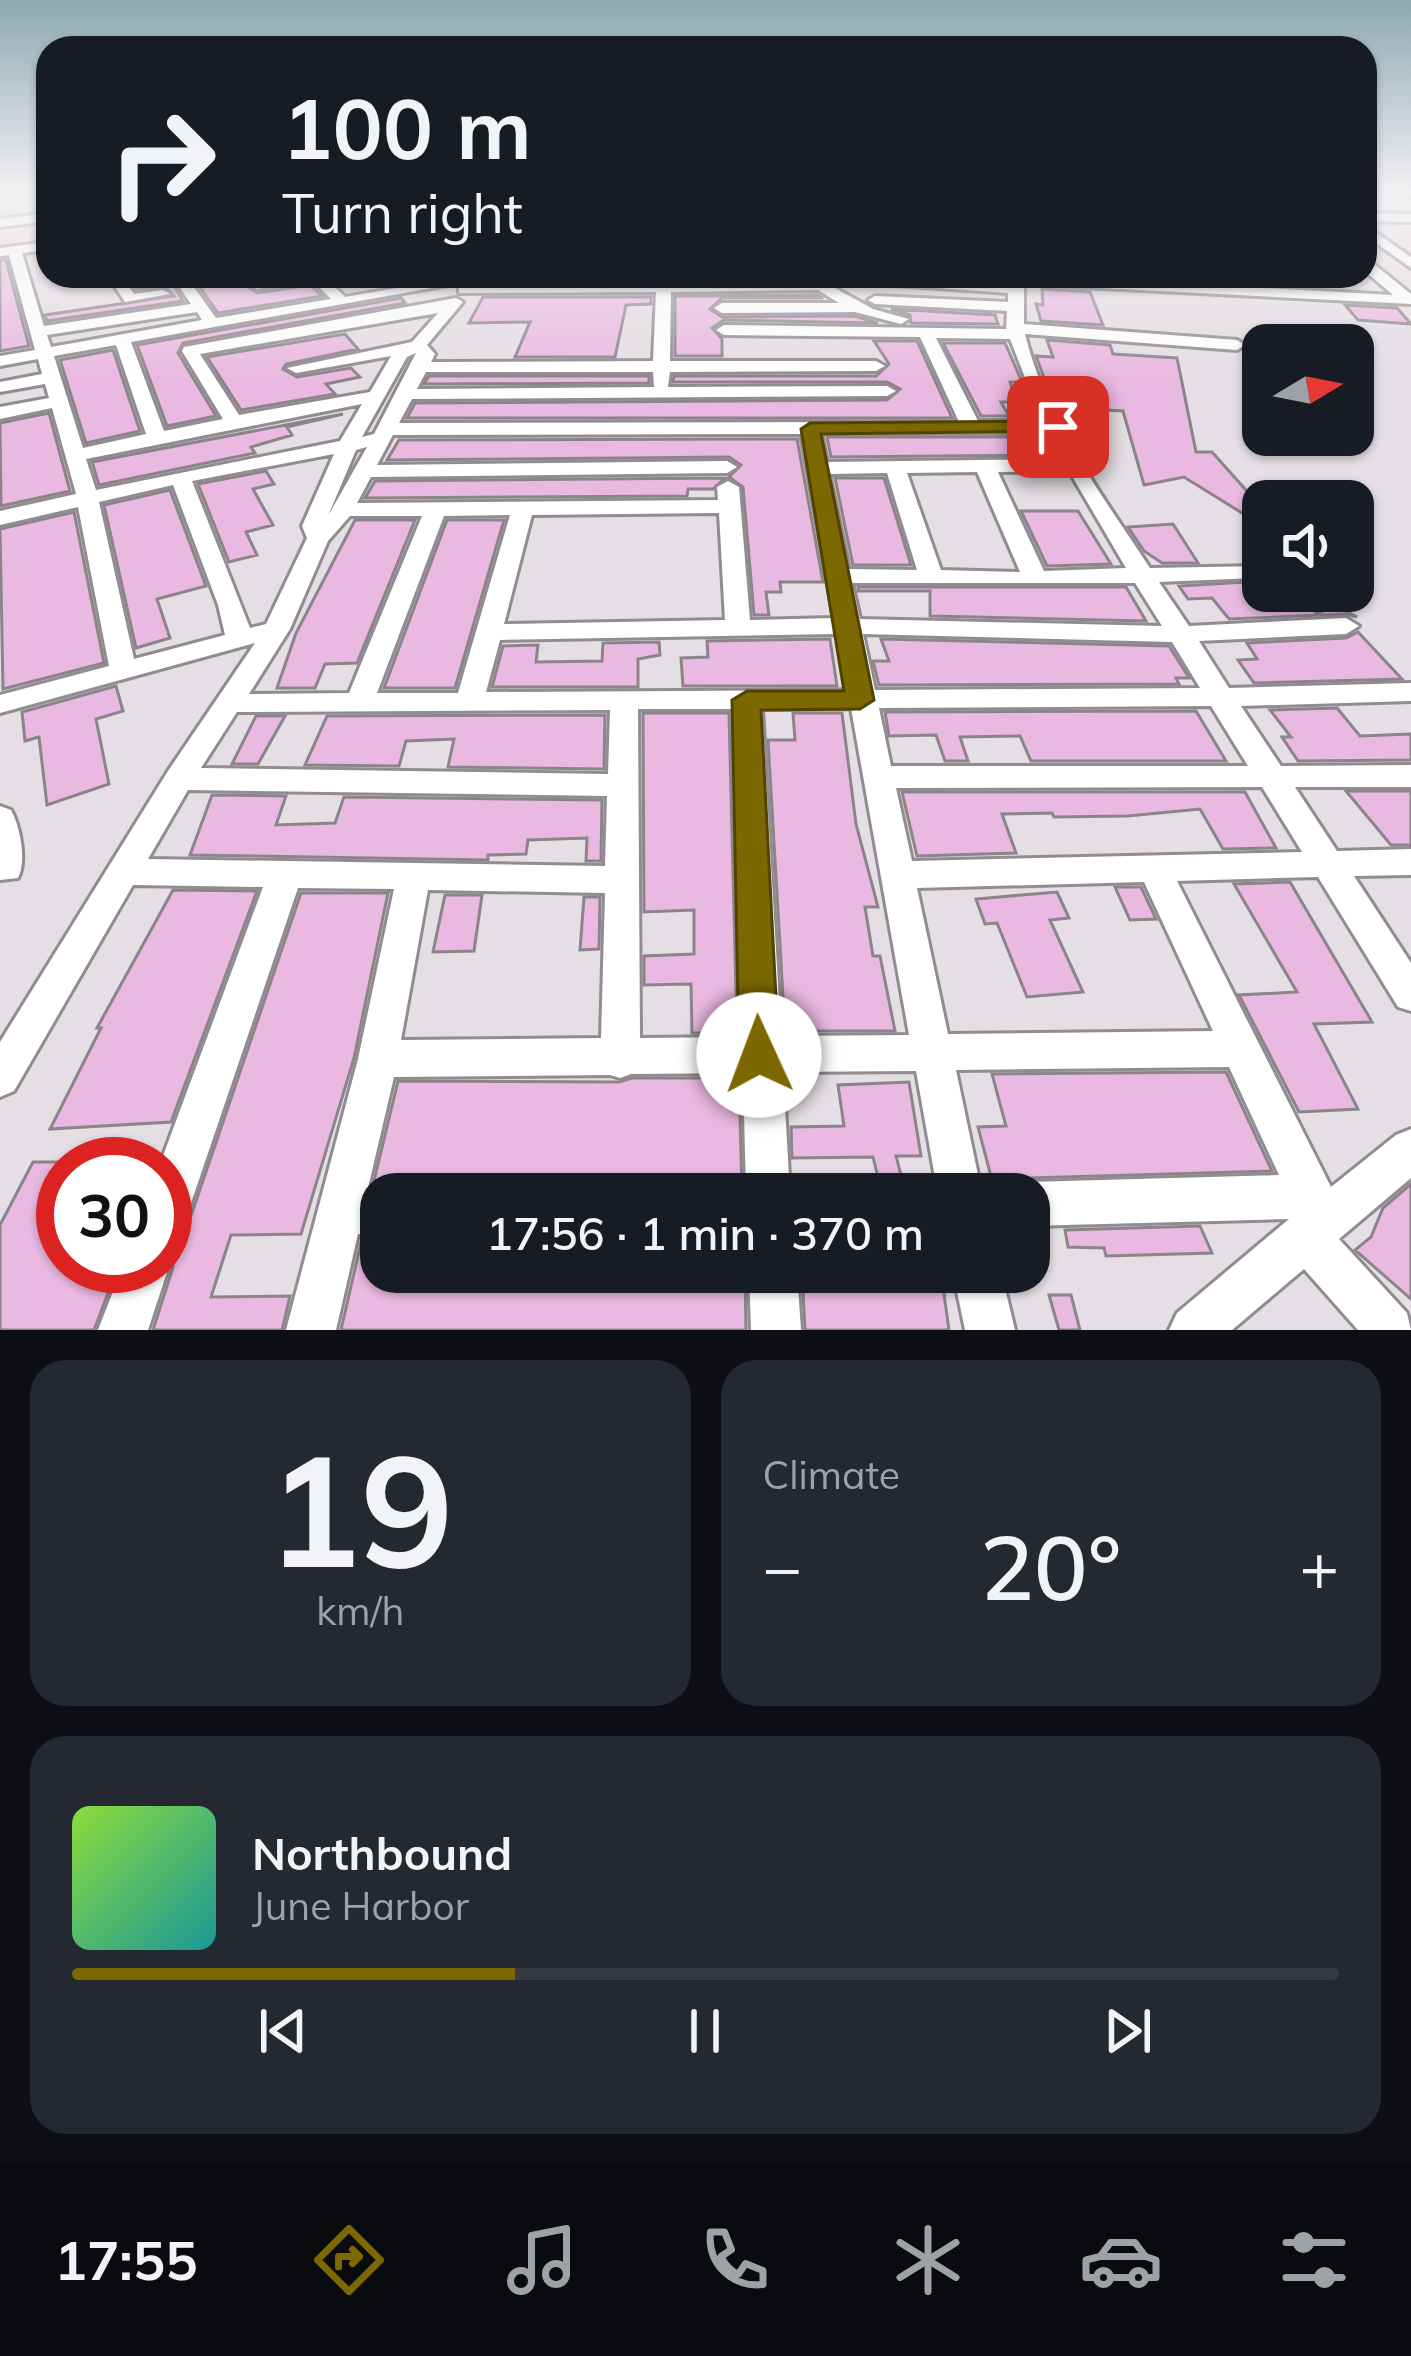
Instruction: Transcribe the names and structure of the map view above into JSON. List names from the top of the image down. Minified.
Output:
{"north":"right","page":{"turn":["100 m","Turn right"],"limit":"30","trip":"17:56 · 1 min · 370 m","tile":[["19","km/h"],"Climate"],"heat":["−","20°","+"],"song":["Northbound","June Harbor"],"tabs":"17:55"}}
